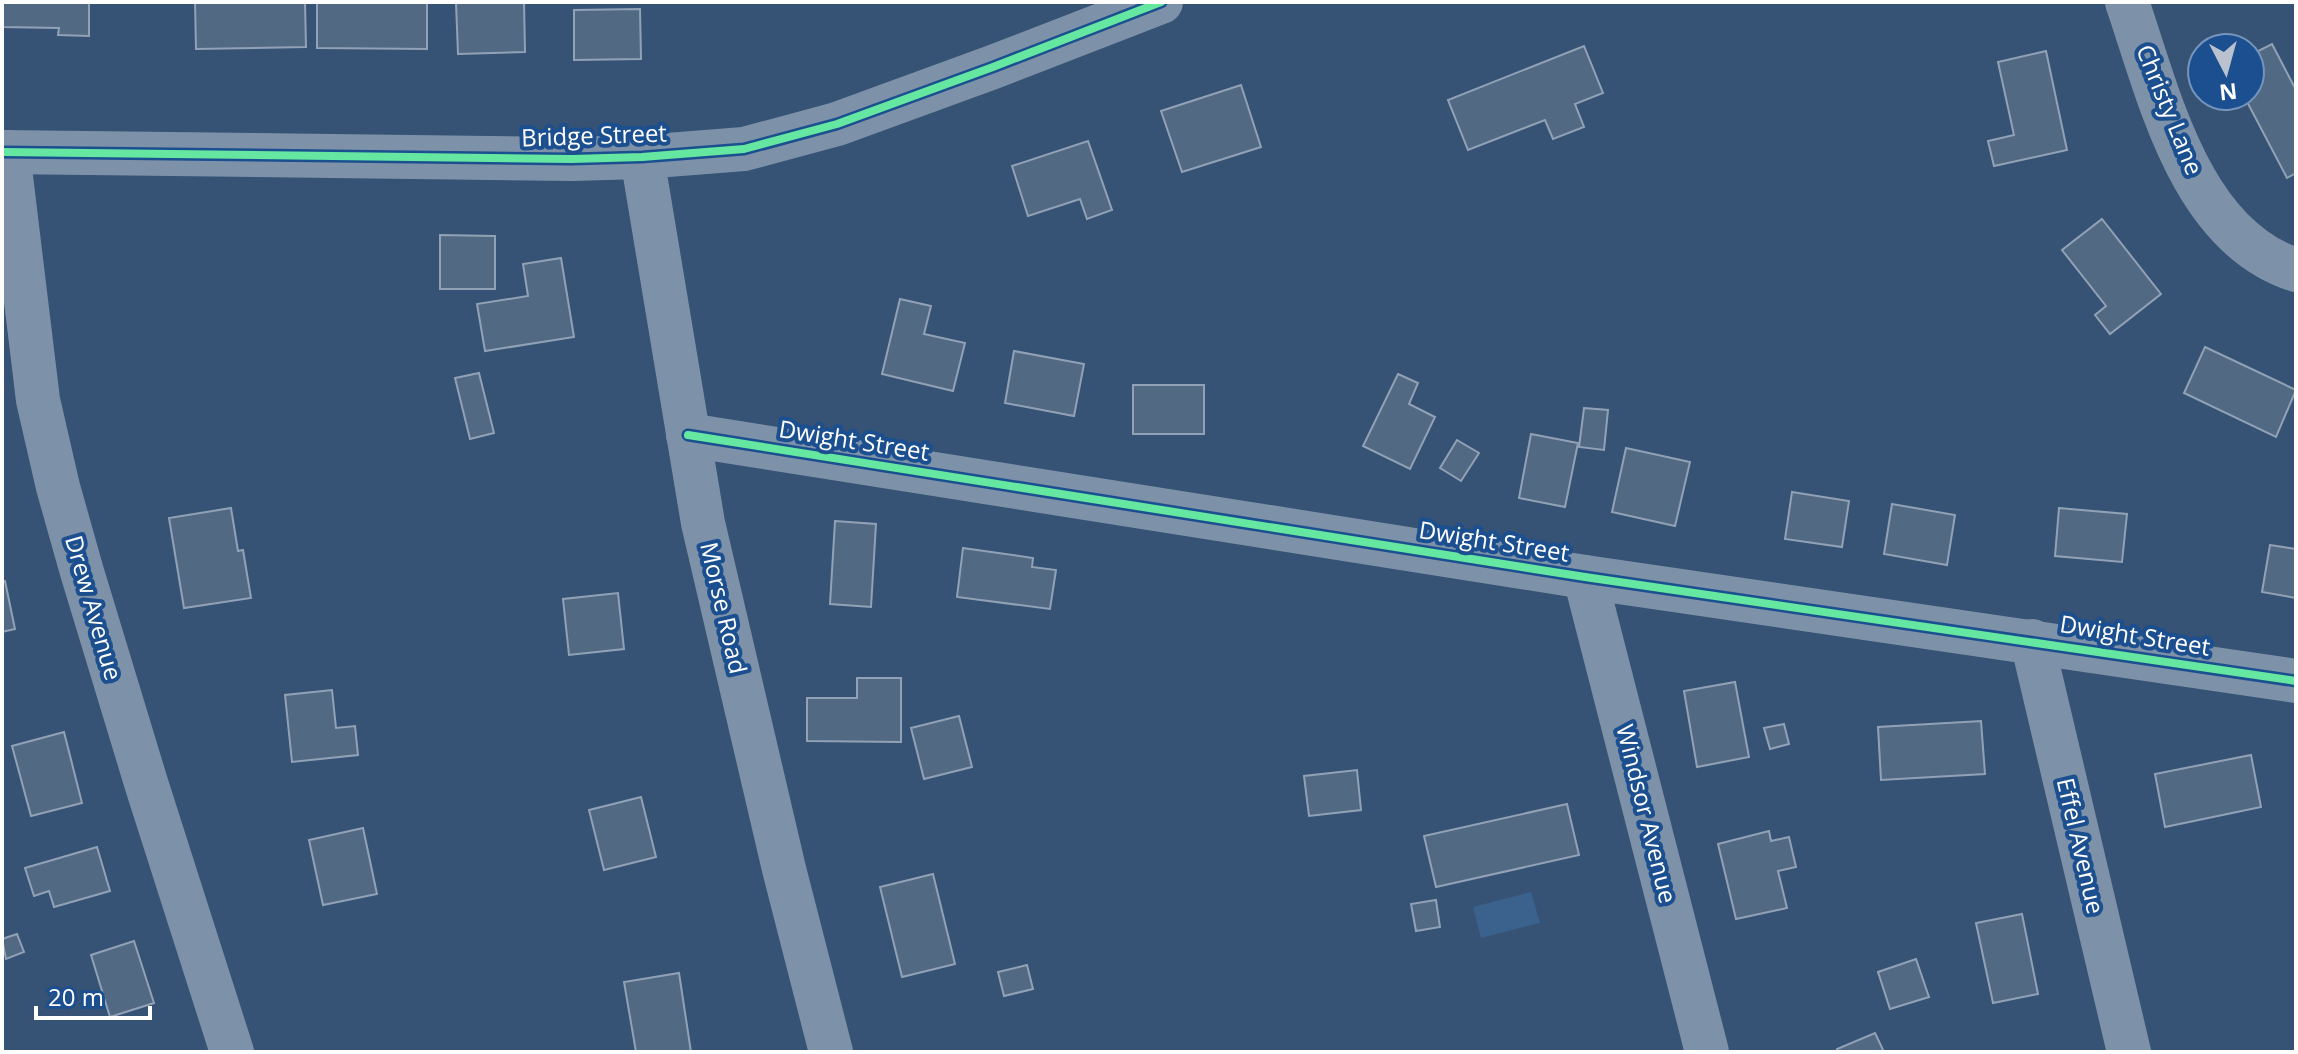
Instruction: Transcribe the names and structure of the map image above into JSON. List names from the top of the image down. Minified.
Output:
{"streets":{"street":["Christy Lane","Bridge Street","Dwight Street","Drew Avenue","Morse Road","Windsor Avenue","Effel Avenue"]},"crossings":[["Bridge Street","Drew Avenue"],["Bridge Street","Morse Road"],["Dwight Street","Morse Road"],["Dwight Street","Windsor Avenue"],["Dwight Street","Effel Avenue"]],"scale_bar":"20 m","north":"bottom"}
